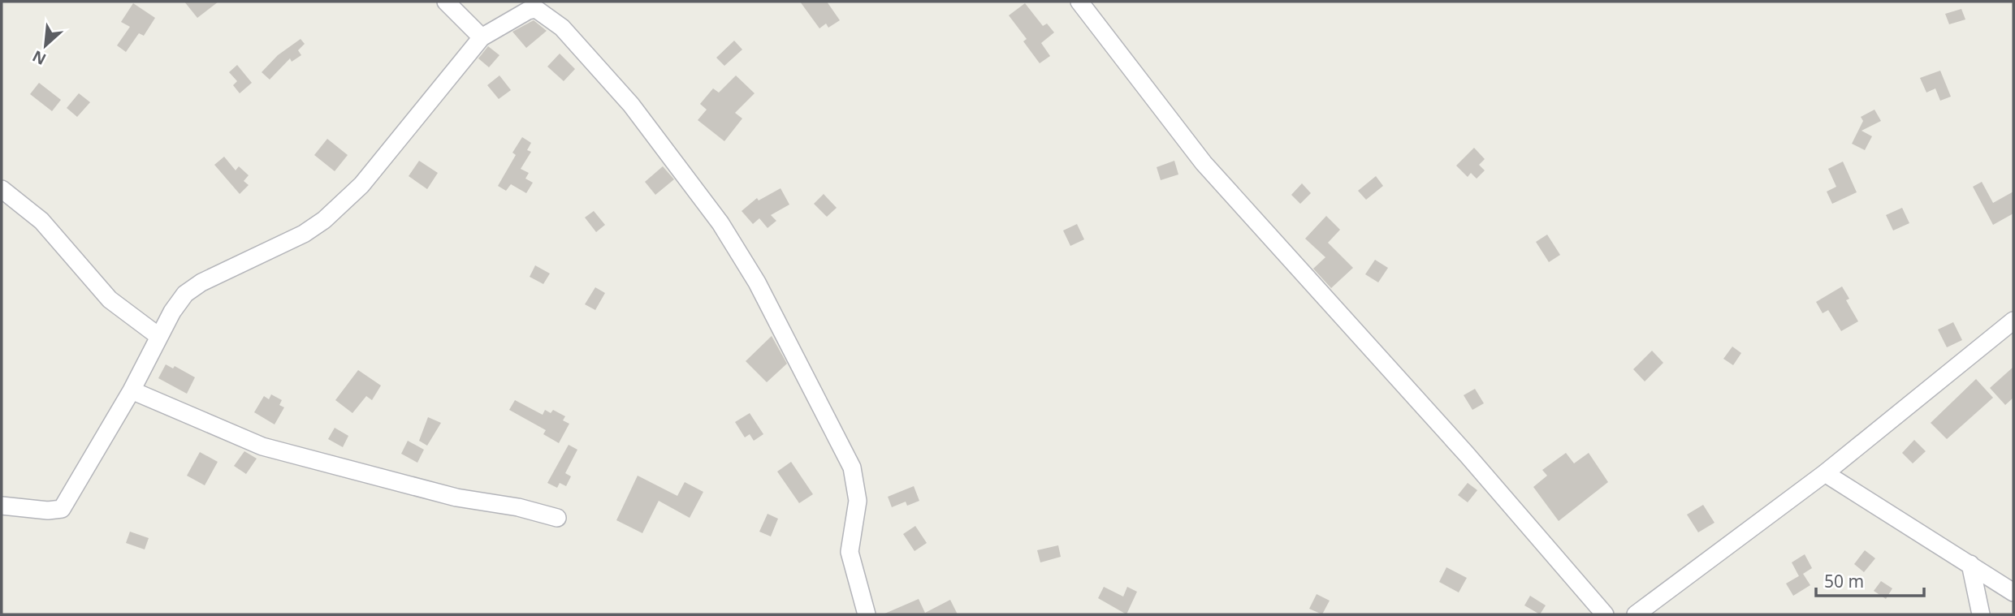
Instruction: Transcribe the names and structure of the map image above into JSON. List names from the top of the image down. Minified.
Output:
{"scale_bar":"50 m","north":"bottom left"}
